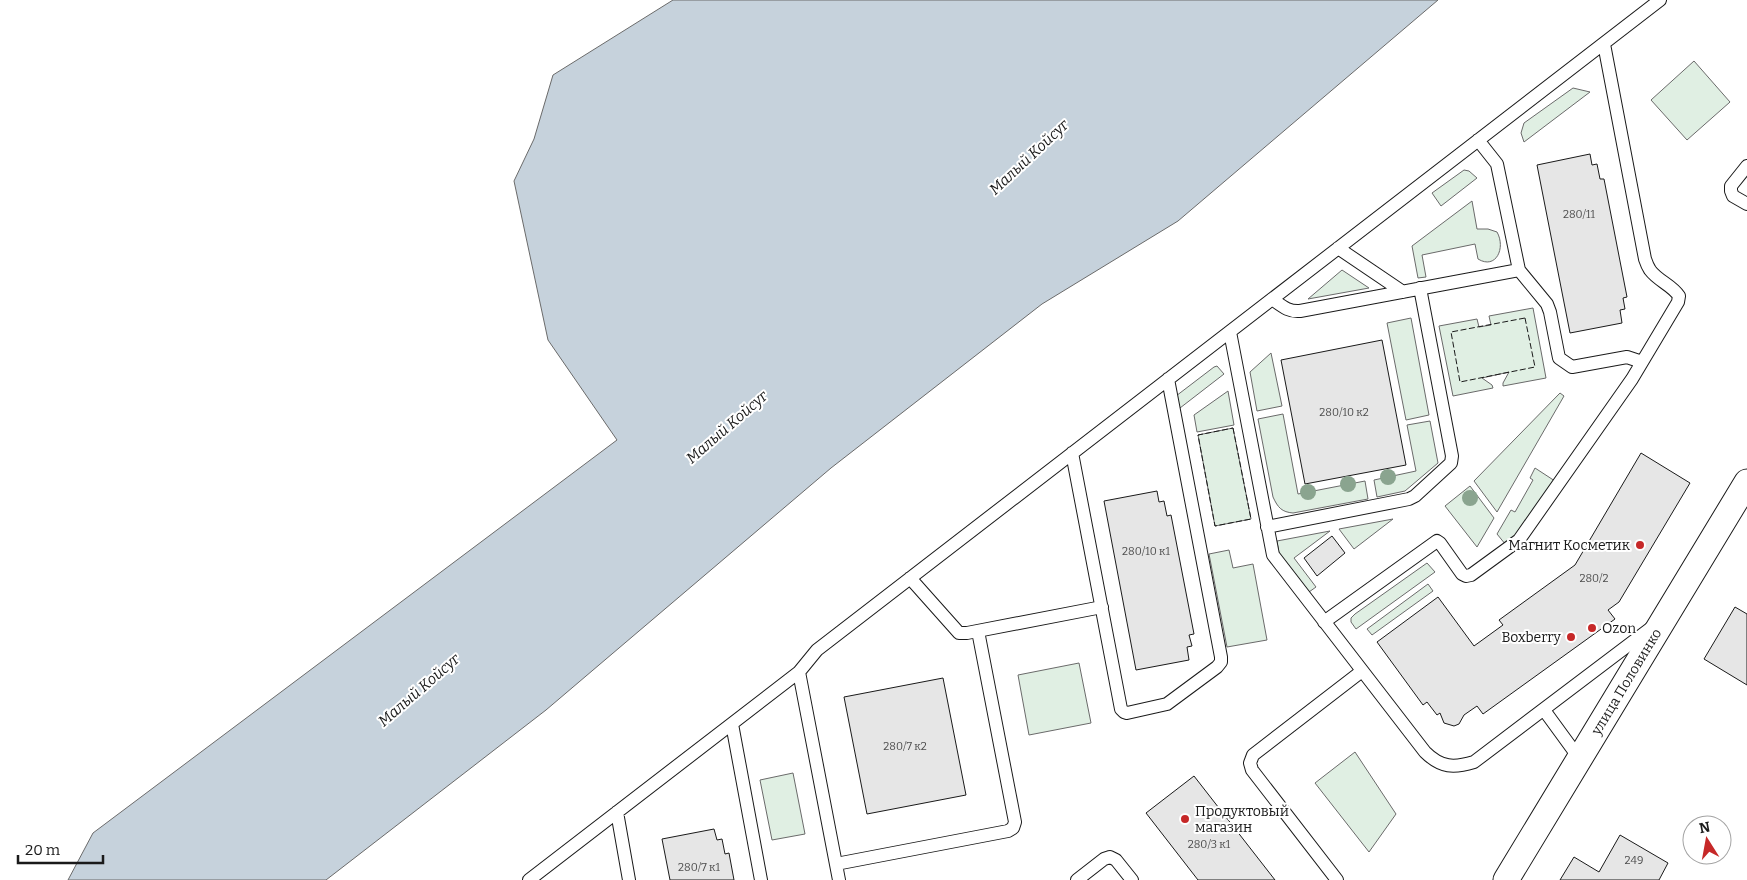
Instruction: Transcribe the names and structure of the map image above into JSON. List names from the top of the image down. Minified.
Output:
{"streets":{"street":["улица Половинко"]},"water":["Малый Койсуг"],"places":["Магнит Косметик","Ozon","Boxberry","Продуктовый магазин"],"house_numbers":["280/11","280/10 к2","280/10 к1","280/2","280/7 к2","280/3 к1","249","280/7 к1"],"scale_bar":"20 m","north":"top"}
